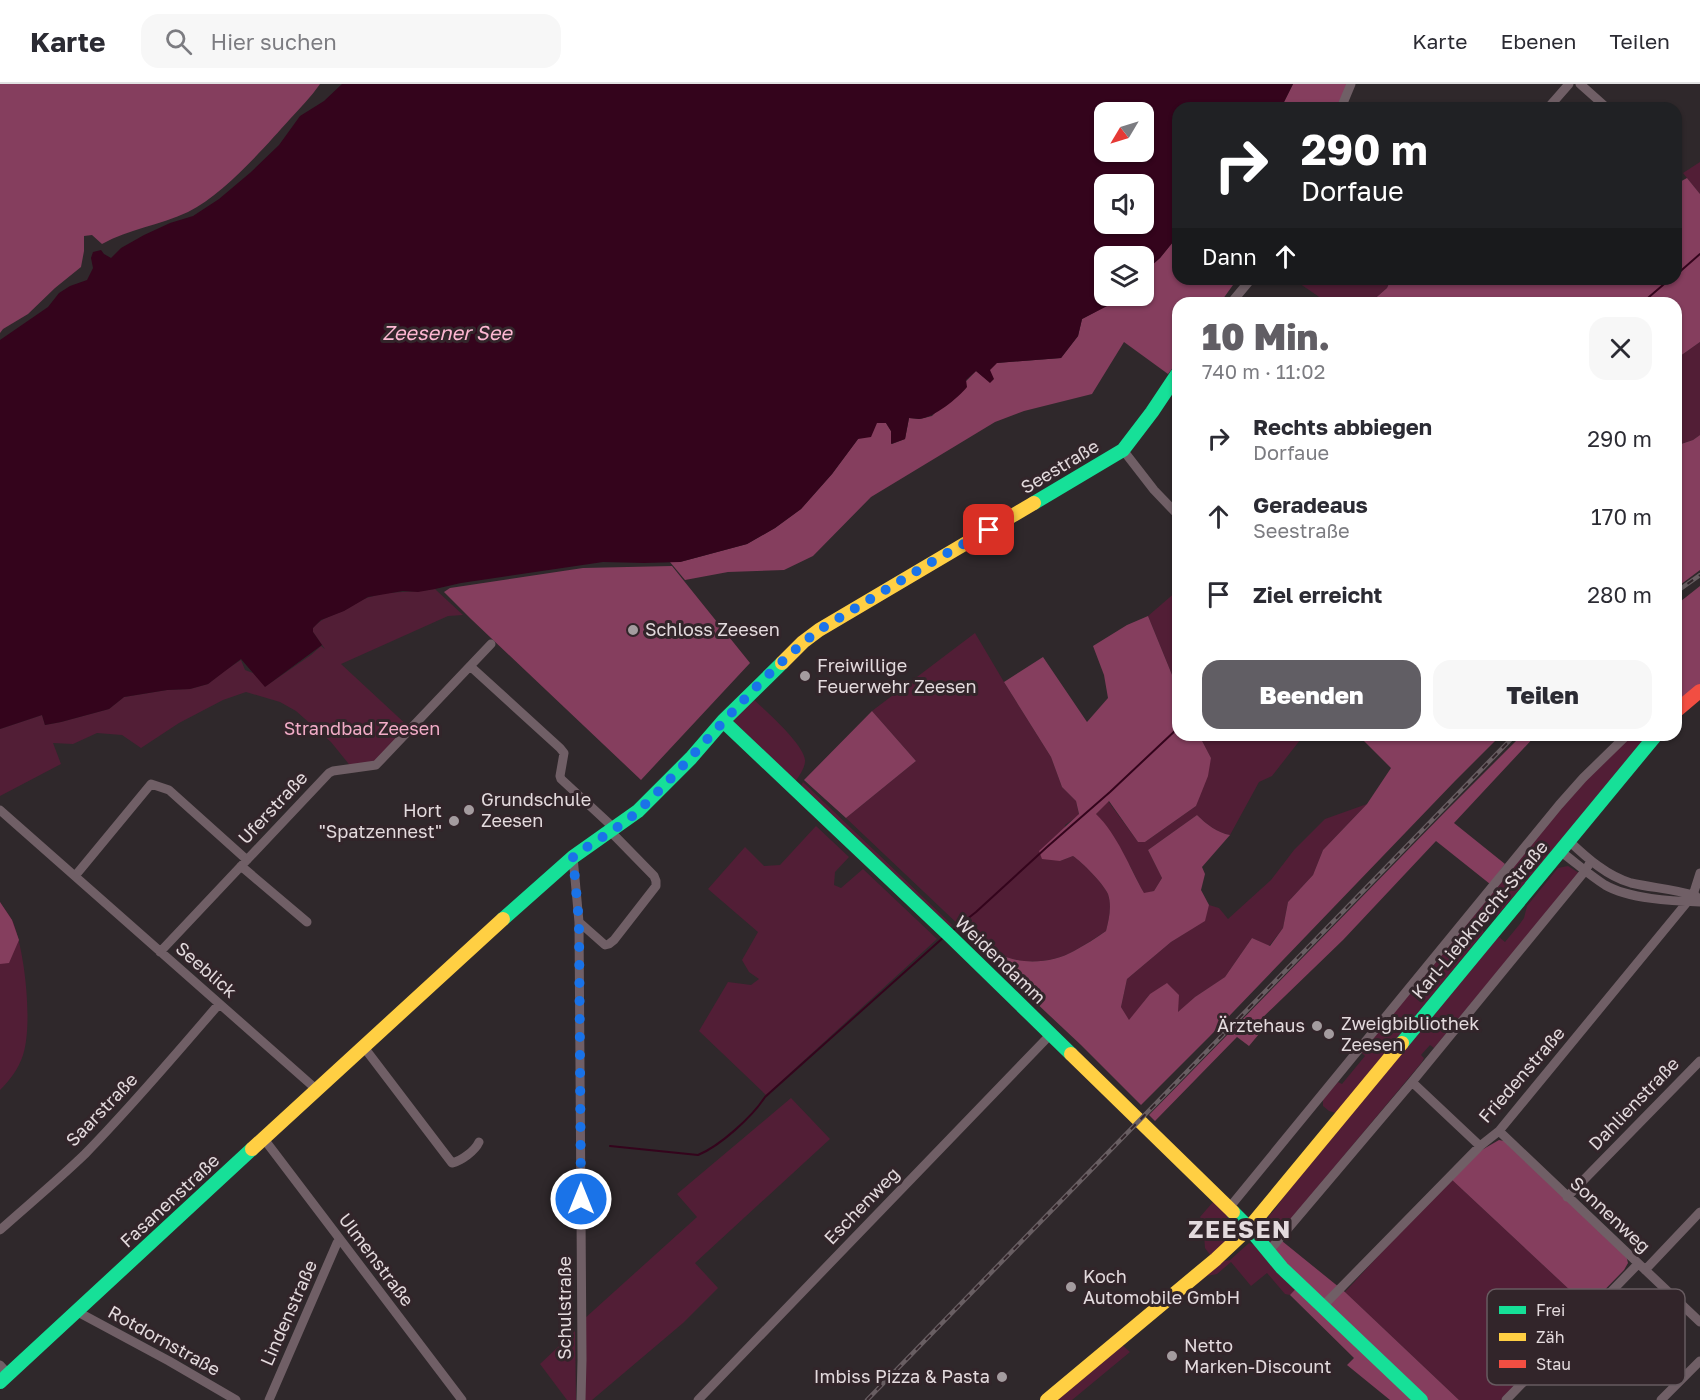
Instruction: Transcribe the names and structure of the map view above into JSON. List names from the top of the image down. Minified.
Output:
{"streets":{"street":["Seestraße","Uferstraße","Karl-Liebknecht-Straße","Weidendamm","Seeblick","Friedenstraße","Dahlienstraße","Saarstraße","Fasanenstraße","Eschenweg","Sonnenweg","Ulmenstraße","Schulstraße","Lindenstraße","Rotdornstraße"]},"crossings":[["Seestraße","Weidendamm"],["Seestraße","Fasanenstraße"],["Uferstraße","Seeblick"],["Karl-Liebknecht-Straße","Weidendamm"],["Weidendamm","Friedenstraße"],["Weidendamm","Eschenweg"],["Seeblick","Saarstraße"],["Seeblick","Fasanenstraße"],["Friedenstraße","Sonnenweg"],["Dahlienstraße","Sonnenweg"],["Fasanenstraße","Ulmenstraße"],["Fasanenstraße","Schulstraße"],["Fasanenstraße","Rotdornstraße"],["Ulmenstraße","Lindenstraße"]],"districts":["ZEESEN"],"water":["Zeesener See"],"parks":["Strandbad Zeesen"],"places":["Schloss Zeesen","Freiwillige Feuerwehr Zeesen","Grundschule Zeesen","Hort \"Spatzennest\"","Ärztehaus","Zweigbibliothek Zeesen","Koch Automobile GmbH","Netto Marken-Discount","Imbiss Pizza & Pasta"],"legend":["Frei","Zäh","Stau"],"north":"bottom left","page":{"header":"Karte","search":"Hier suchen","nav":["Karte","Ebenen","Teilen"],"turn":["290 m","Dorfaue"],"then":"Dann","heading":["10 Min.","740 m · 11:02"],"list":[{"name":"Rechts abbiegen","note":"Dorfaue","value":"290 m"},{"name":"Geradeaus","note":"Seestraße","value":"170 m"},{"name":"Ziel erreicht","value":"280 m"}],"buttons":["Beenden","Teilen"]}}
